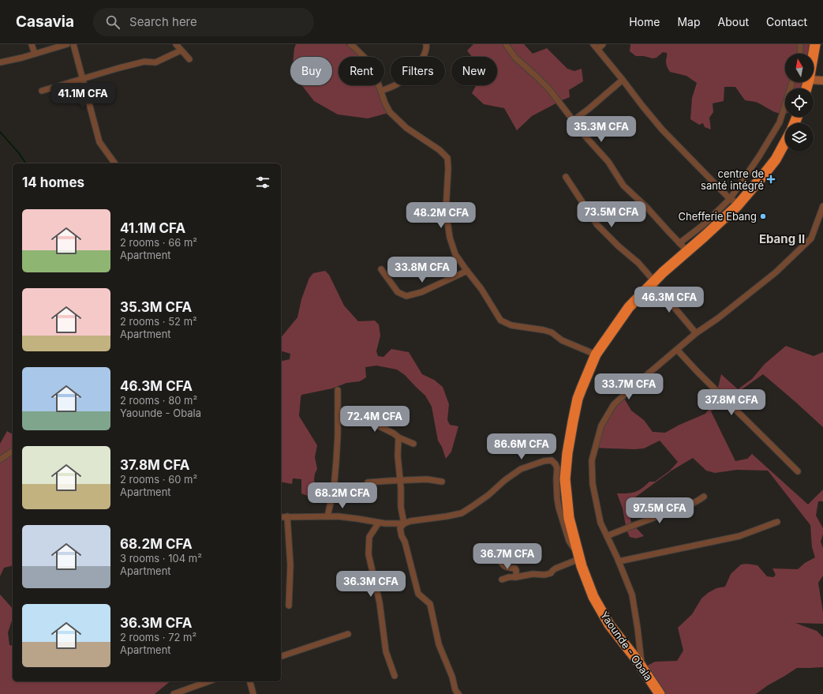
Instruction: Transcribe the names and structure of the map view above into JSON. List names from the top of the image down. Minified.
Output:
{"streets":{"highway":["Yaounde - Obala"]},"districts":["Ebang II"],"places":{"health":["centre de santé intégré"],"other":["Chefferie Ebang"]},"north":"top","page":{"header":"Casavia","search":"Search here","nav":["Home","Map","About","Contact"],"chip":["Buy","Rent","Filters","New"],"price":["41.1M CFA","35.3M CFA","73.5M CFA","48.2M CFA","33.8M CFA","46.3M CFA","33.7M CFA","37.8M CFA","72.4M CFA","86.6M CFA","68.2M CFA","97.5M CFA","36.7M CFA","36.3M CFA"],"heading":"14 homes","list":[{"name":"41.1M CFA","note":"2 rooms · 66 m² · Apartment"},{"name":"35.3M CFA","note":"2 rooms · 52 m² · Apartment"},{"name":"46.3M CFA","note":"2 rooms · 80 m² · Yaounde - Obala"},{"name":"37.8M CFA","note":"2 rooms · 60 m² · Apartment"},{"name":"68.2M CFA","note":"3 rooms · 104 m² · Apartment"},{"name":"36.3M CFA","note":"2 rooms · 72 m² · Apartment"}]}}
